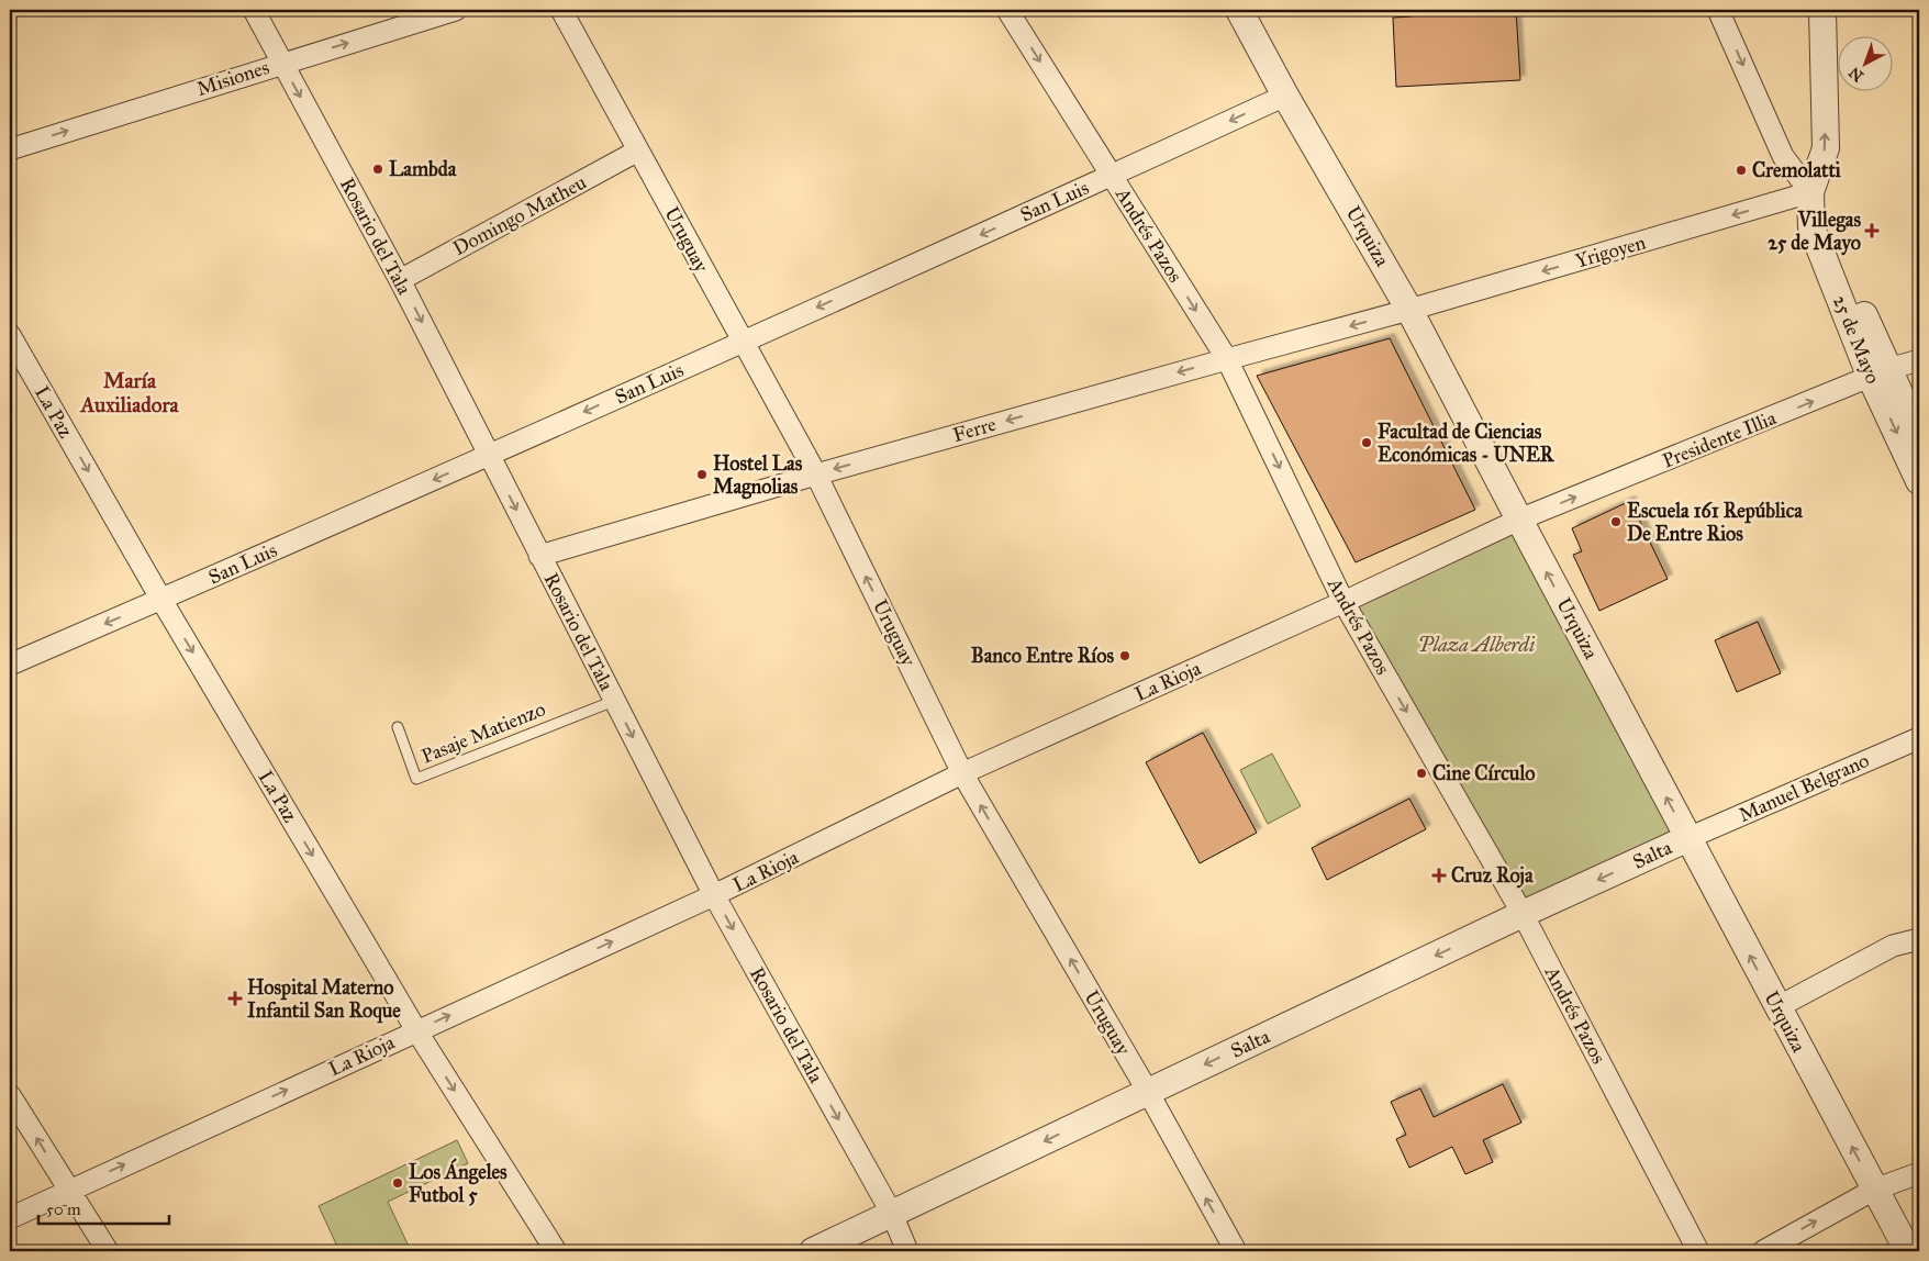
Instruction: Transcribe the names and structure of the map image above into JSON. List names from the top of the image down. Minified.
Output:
{"streets":{"street":["Misiones","San Luis","Domingo Matheu","Andrés Pazos","Rosario del Tala","Urquiza","Uruguay","Yrigoyen","25 de Mayo","La Paz","Ferre","Presidente Illia","La Rioja","Manuel Belgrano","Salta"],"lane":["Pasaje Matienzo"]},"crossings":[["Misiones","Rosario del Tala"],["San Luis","Andrés Pazos"],["San Luis","Rosario del Tala"],["San Luis","Urquiza"],["San Luis","Uruguay"],["San Luis","La Paz"],["Domingo Matheu","Rosario del Tala"],["Domingo Matheu","Uruguay"],["Andrés Pazos","Ferre"],["Andrés Pazos","La Rioja"],["Andrés Pazos","Salta"],["Rosario del Tala","Ferre"],["Rosario del Tala","La Rioja"],["Rosario del Tala","Pasaje Matienzo"],["Rosario del Tala","Salta"],["Urquiza","Yrigoyen"],["Urquiza","Ferre"],["Urquiza","Presidente Illia"],["Urquiza","La Rioja"],["Urquiza","Manuel Belgrano"],["Urquiza","Salta"],["Uruguay","Ferre"],["Uruguay","La Rioja"],["Uruguay","Salta"],["Yrigoyen","25 de Mayo"],["Yrigoyen","Ferre"],["25 de Mayo","Presidente Illia"],["La Paz","La Rioja"],["Presidente Illia","La Rioja"],["Manuel Belgrano","Salta"]],"one_way":["Misiones","San Luis","Andrés Pazos","Rosario del Tala","Urquiza","Uruguay","Yrigoyen","25 de Mayo","La Paz","Ferre","Presidente Illia","La Rioja","Salta"],"districts":["María Auxiliadora"],"parks":["Plaza Alberdi"],"places":{"other":["Lambda","Cremolatti","Facultad de Ciencias Económicas - UNER","Hostel Las Magnolias","Escuela 161 República De Entre Rios","Banco Entre Ríos","Cine Círculo","Los Ángeles Futbol 5"],"health":["Villegas 25 de Mayo","Cruz Roja","Hospital Materno Infantil San Roque"]},"scale_bar":"50 m","north":"bottom left"}
